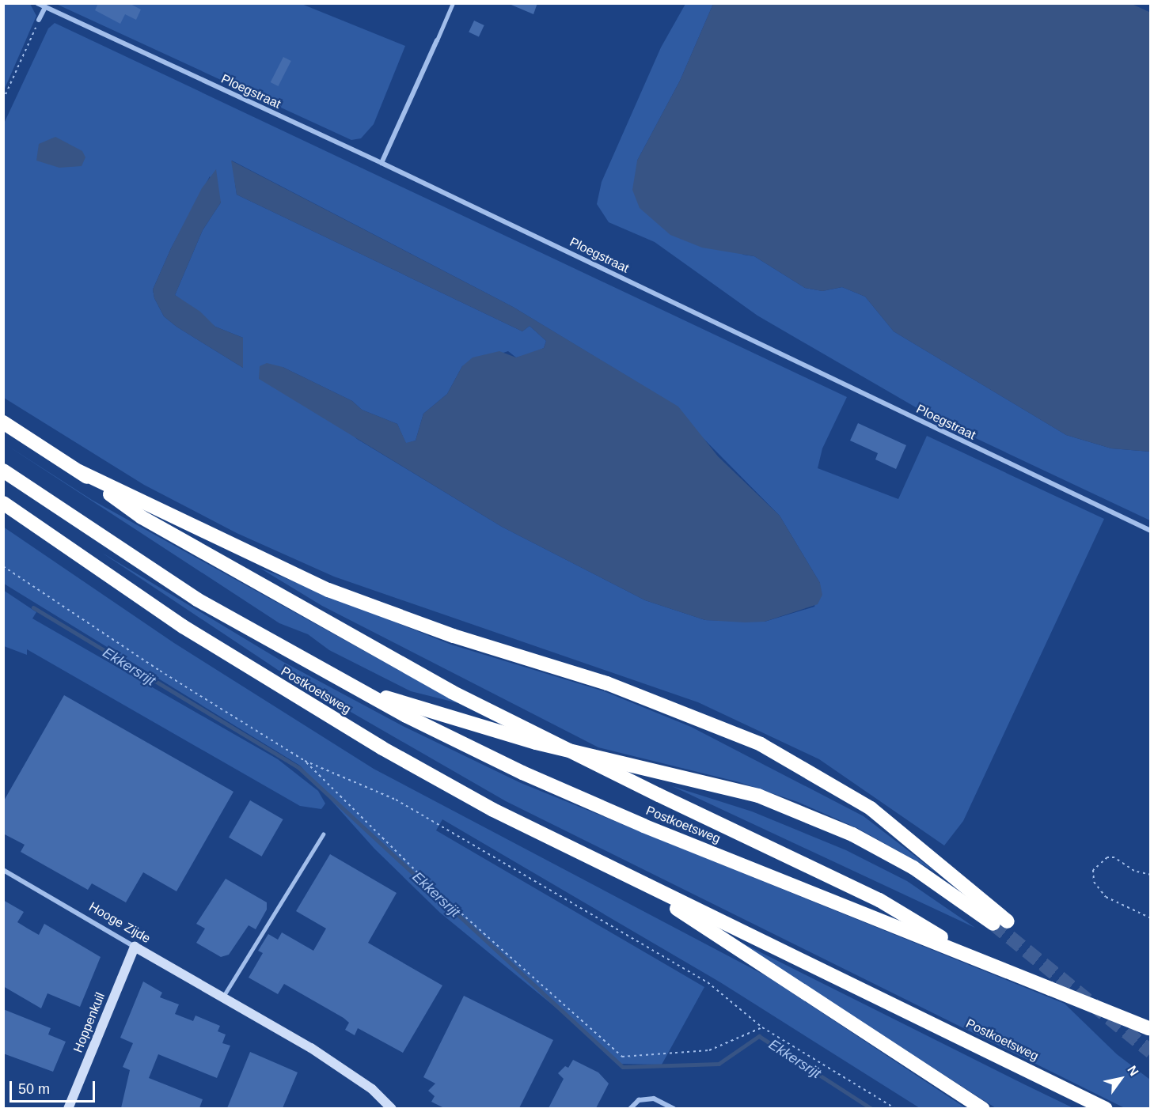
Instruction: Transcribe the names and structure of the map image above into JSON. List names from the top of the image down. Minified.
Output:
{"streets":{"highway":["Postkoetsweg"],"street":["Ploegstraat","Hooge Zijde","Hoppenkuil"]},"crossings":[["Hooge Zijde","Hoppenkuil"]],"water":["Ekkersrijt"],"scale_bar":"50 m","north":"top right"}
